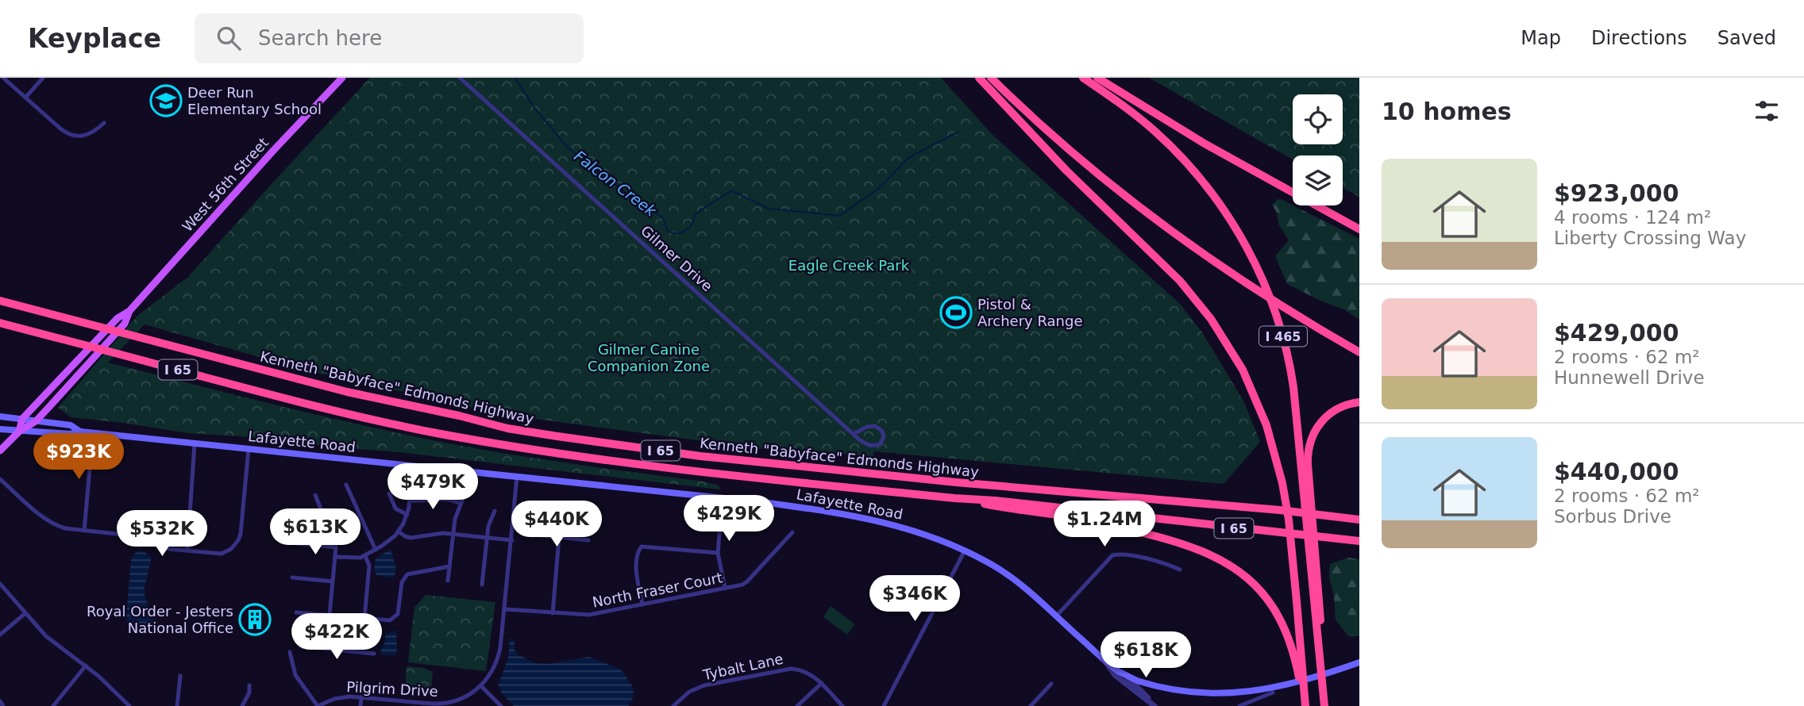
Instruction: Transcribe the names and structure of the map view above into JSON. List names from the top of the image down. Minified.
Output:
{"streets":{"highway":["I 465","I 65","Kenneth \"Babyface\" Edmonds Highway"],"main road":["West 56th Street","Lafayette Road"],"street":["Gilmer Drive","North Fraser Court","Tybalt Lane","Pilgrim Drive"]},"crossings":[["West 56th Street","Lafayette Road"],["Lafayette Road","Pilgrim Drive"],["North Fraser Court","Pilgrim Drive"]],"water":["Falcon Creek"],"parks":["Eagle Creek Park","Gilmer Canine Companion Zone"],"places":{"school or university":["Deer Run Elementary School"],"sports":["Pistol & Archery Range"],"building":["Royal Order - Jesters National Office"]},"page":{"header":"Keyplace","search":"Search here","nav":["Map","Directions","Saved"],"heading":"10 homes","list":[{"name":"$923,000","note":"4 rooms · 124 m² · Liberty Crossing Way"},{"name":"$429,000","note":"2 rooms · 62 m² · Hunnewell Drive"},{"name":"$440,000","note":"2 rooms · 62 m² · Sorbus Drive"}],"price":["$923K","$479K","$429K","$440K","$1.24M","$613K","$532K","$346K","$422K","$618K"]}}
